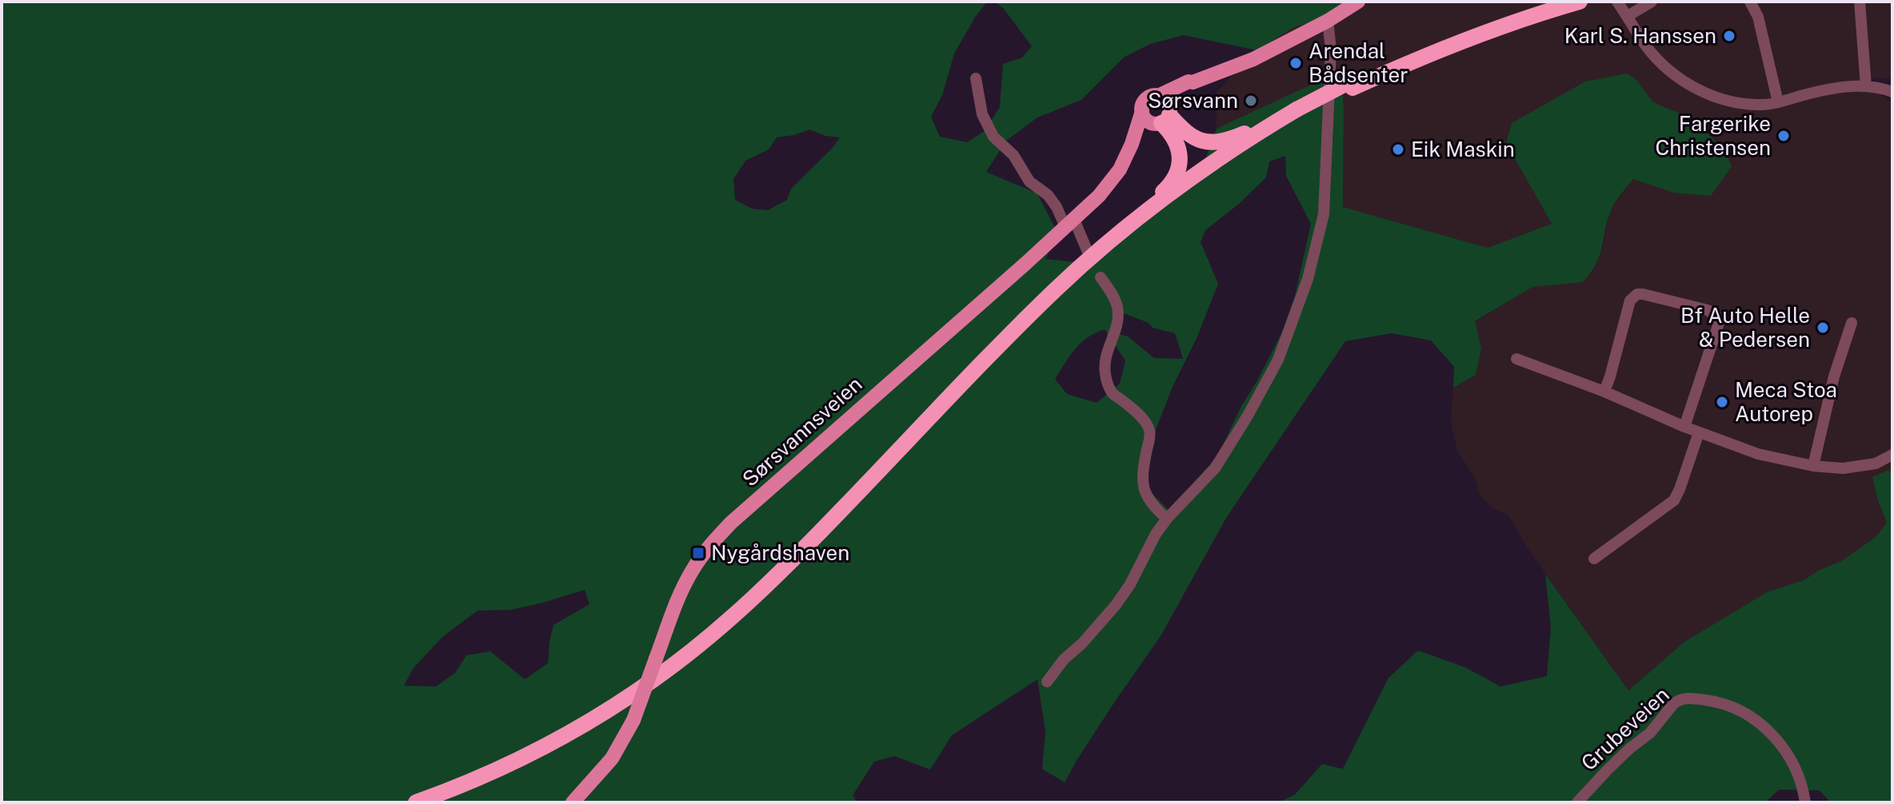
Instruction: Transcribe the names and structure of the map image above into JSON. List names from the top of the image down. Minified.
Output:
{"streets":{"main road":["Sørsvannsveien"],"street":["Grubeveien"]},"places":{"other":["Karl S. Hanssen","Arendal Bådsenter","Sørsvann","Fargerike Christensen","Eik Maskin","Bf Auto Helle & Pedersen","Meca Stoa Autorep"],"transit":["Nygårdshaven"]}}
